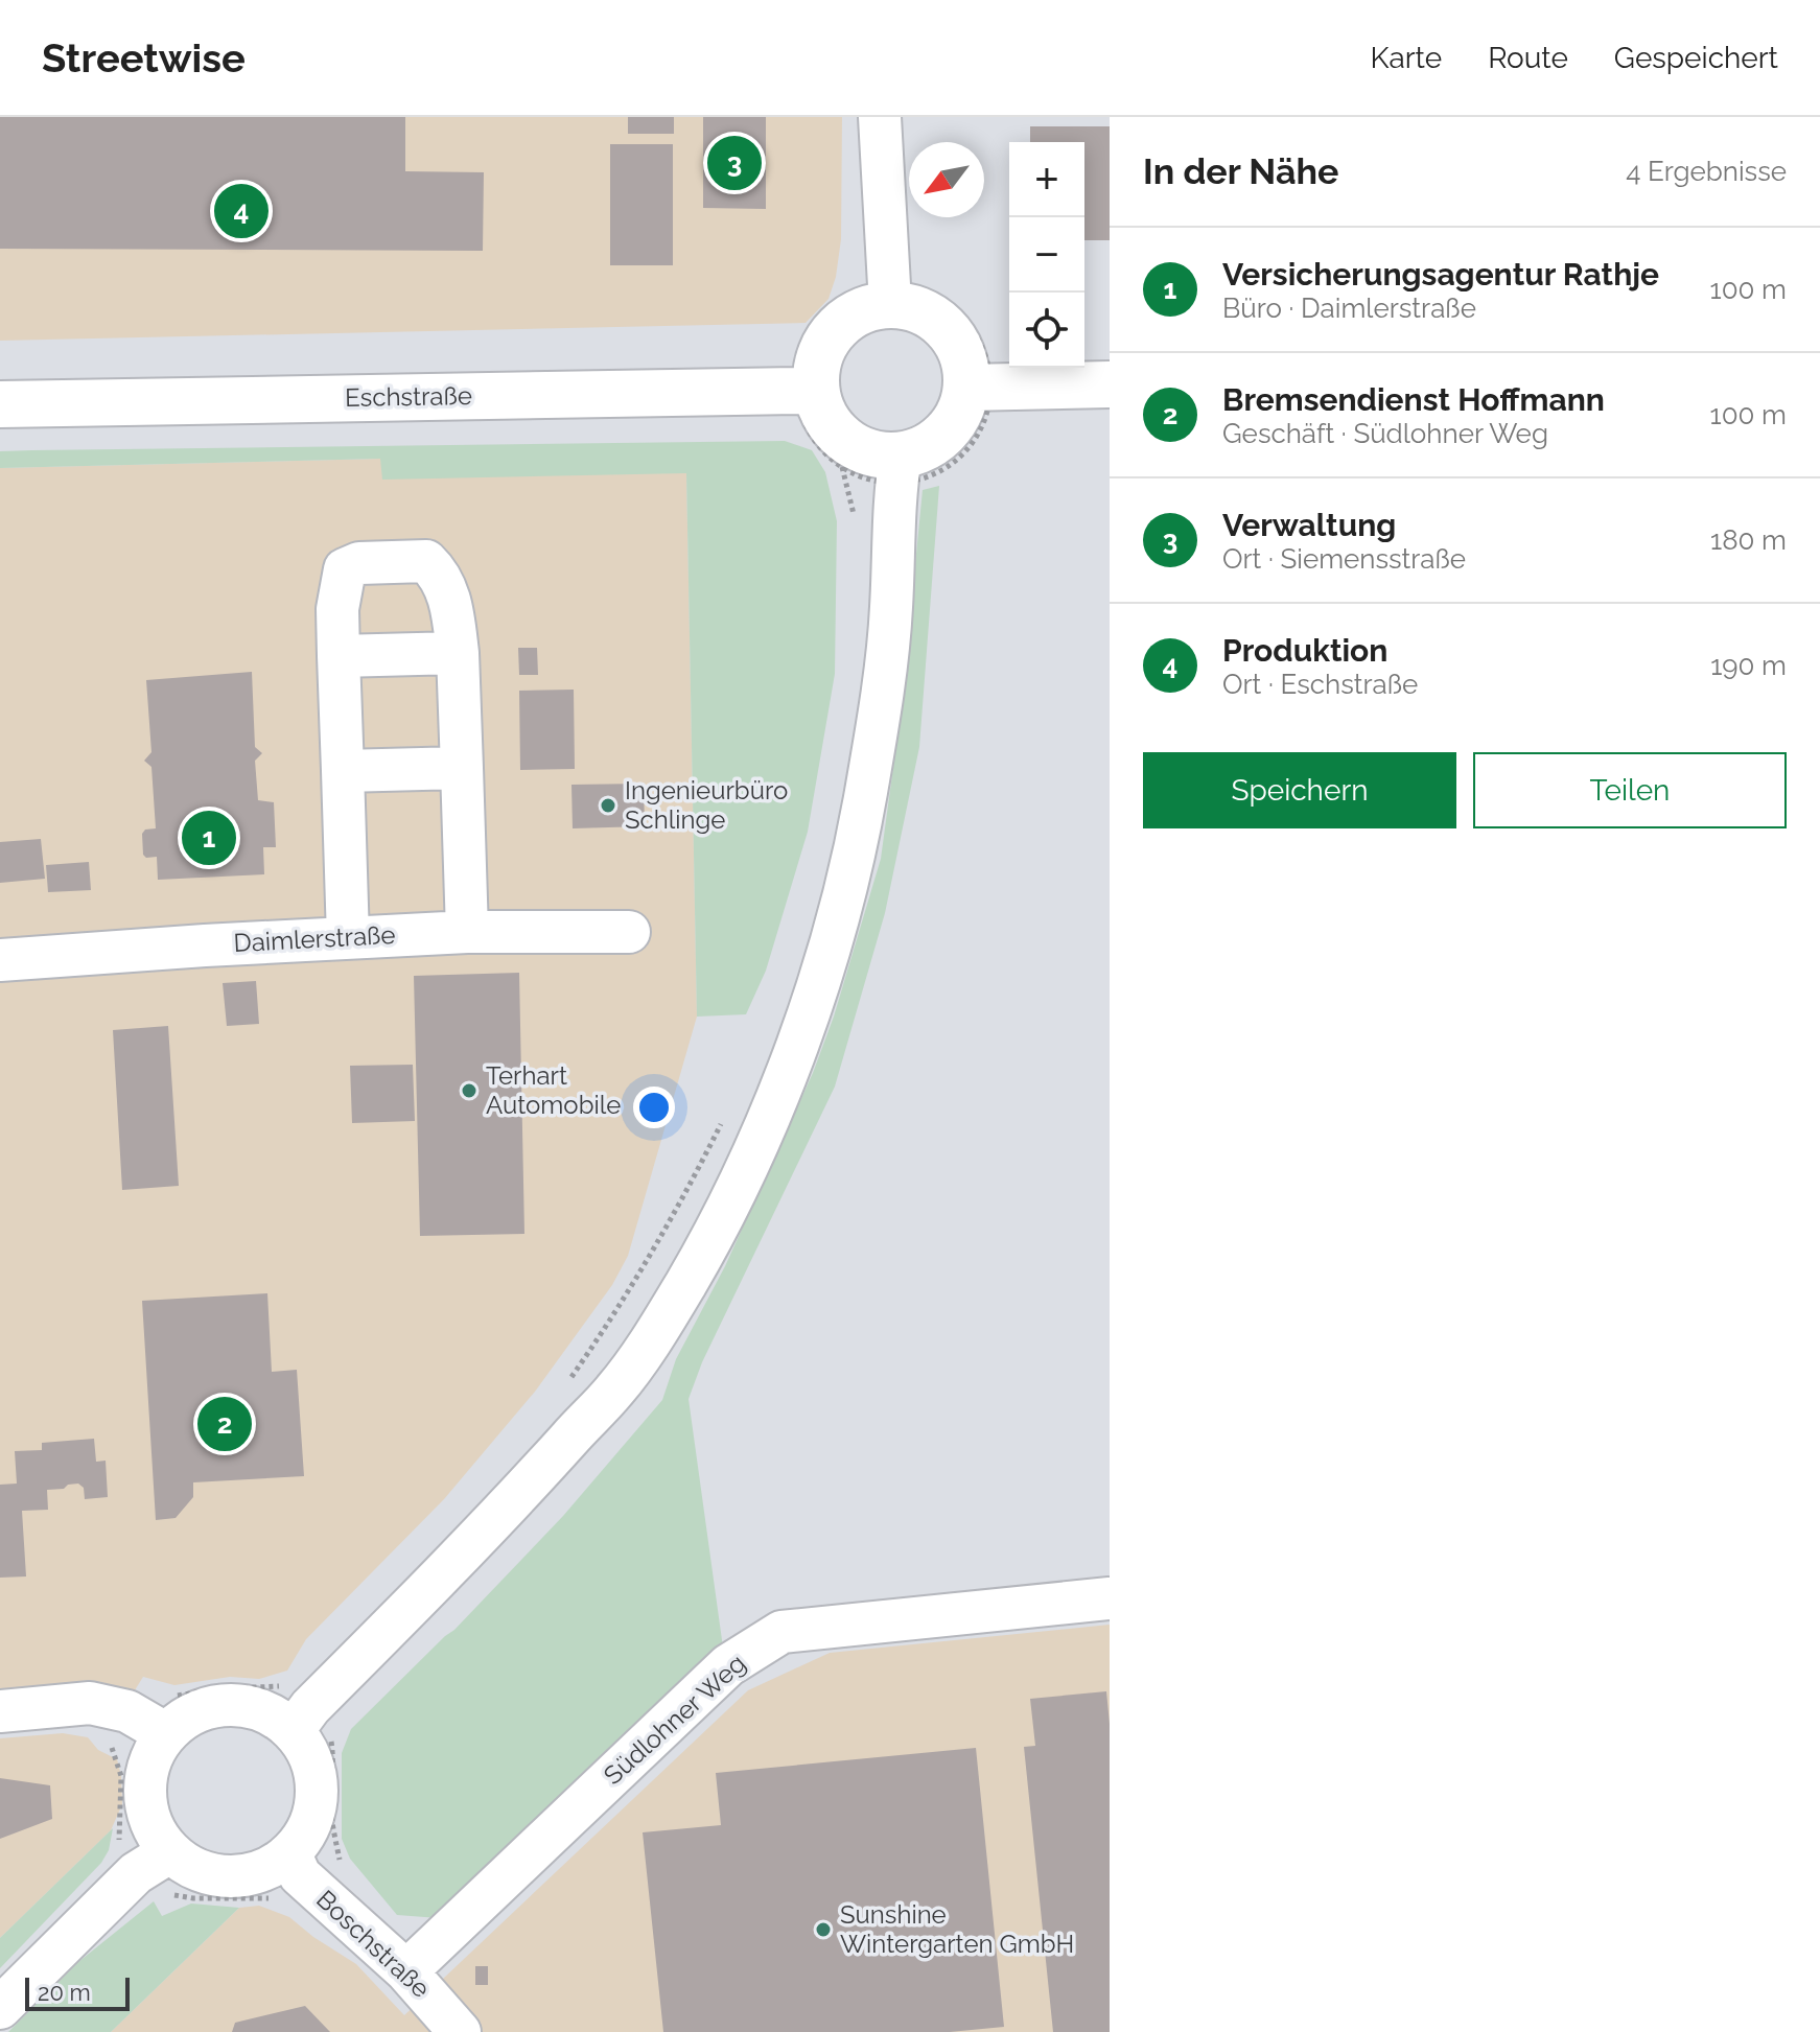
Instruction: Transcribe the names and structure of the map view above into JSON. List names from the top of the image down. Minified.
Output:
{"streets":{"main road":["Eschstraße"],"street":["Daimlerstraße","Südlohner Weg","Boschstraße"]},"crossings":[["Südlohner Weg","Boschstraße"]],"places":["Ingenieurbüro Schlinge","Terhart Automobile","Sunshine Wintergarten GmbH"],"scale_bar":"20 m","north":"bottom left","page":{"header":"Streetwise","nav":["Karte","Route","Gespeichert"],"heading":["In der Nähe","4 Ergebnisse"],"pins":["3","4","1","2"],"map_buttons":["+","−"],"list":[{"mark":"1","name":"Versicherungsagentur Rathje","note":"Büro · Daimlerstraße","value":"100 m"},{"mark":"2","name":"Bremsendienst Hoffmann","note":"Geschäft · Südlohner Weg","value":"100 m"},{"mark":"3","name":"Verwaltung","note":"Ort · Siemensstraße","value":"180 m"},{"mark":"4","name":"Produktion","note":"Ort · Eschstraße","value":"190 m"}],"buttons":["Speichern","Teilen"],"scale":"20 m"}}
